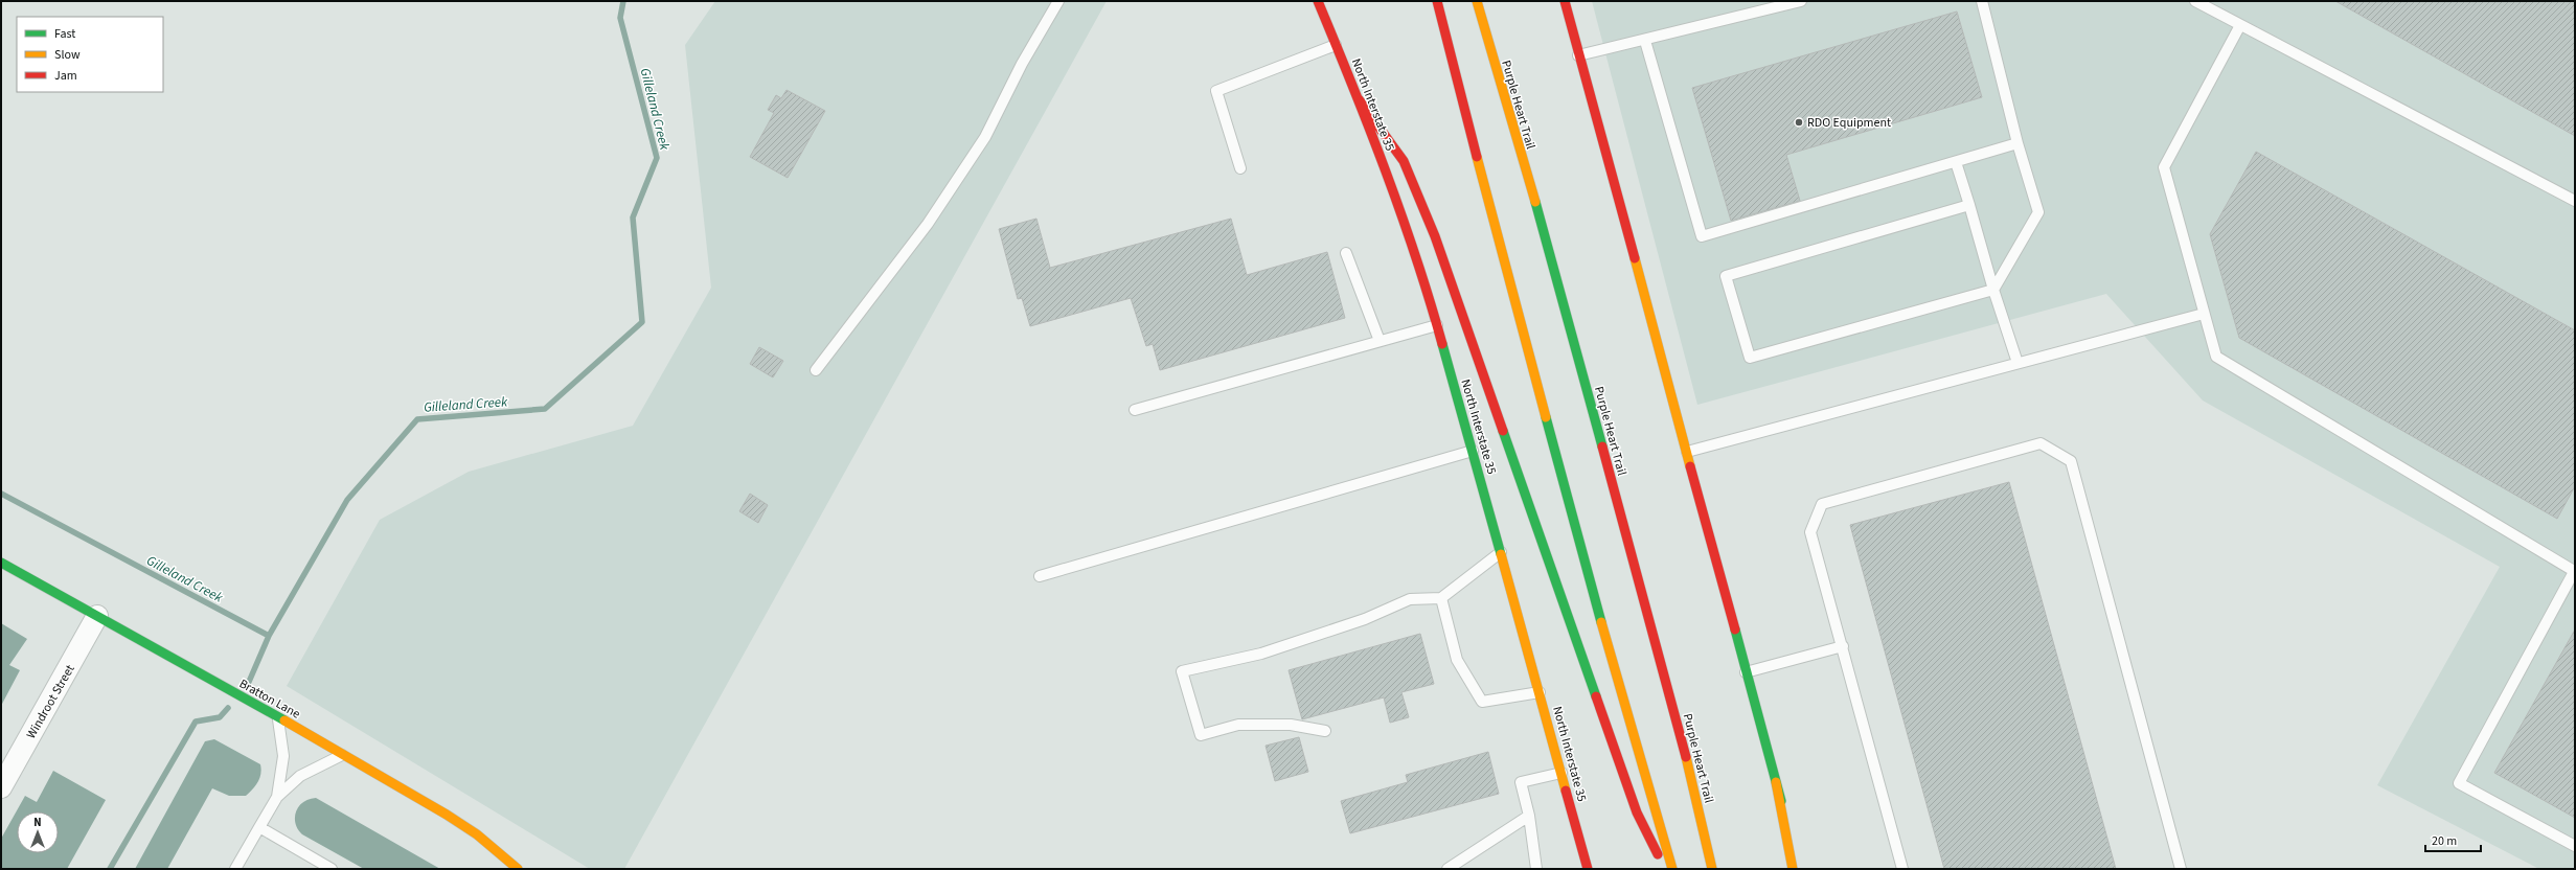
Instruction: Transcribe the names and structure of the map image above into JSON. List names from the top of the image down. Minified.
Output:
{"streets":{"main road":["North Interstate 35","Purple Heart Trail","Bratton Lane"],"street":["Windroot Street"]},"crossings":[["Bratton Lane","Windroot Street"]],"water":["Gilleland Creek"],"places":["RDO Equipment"],"legend":["Fast","Slow","Jam"],"scale_bar":"20 m","north":"top"}
